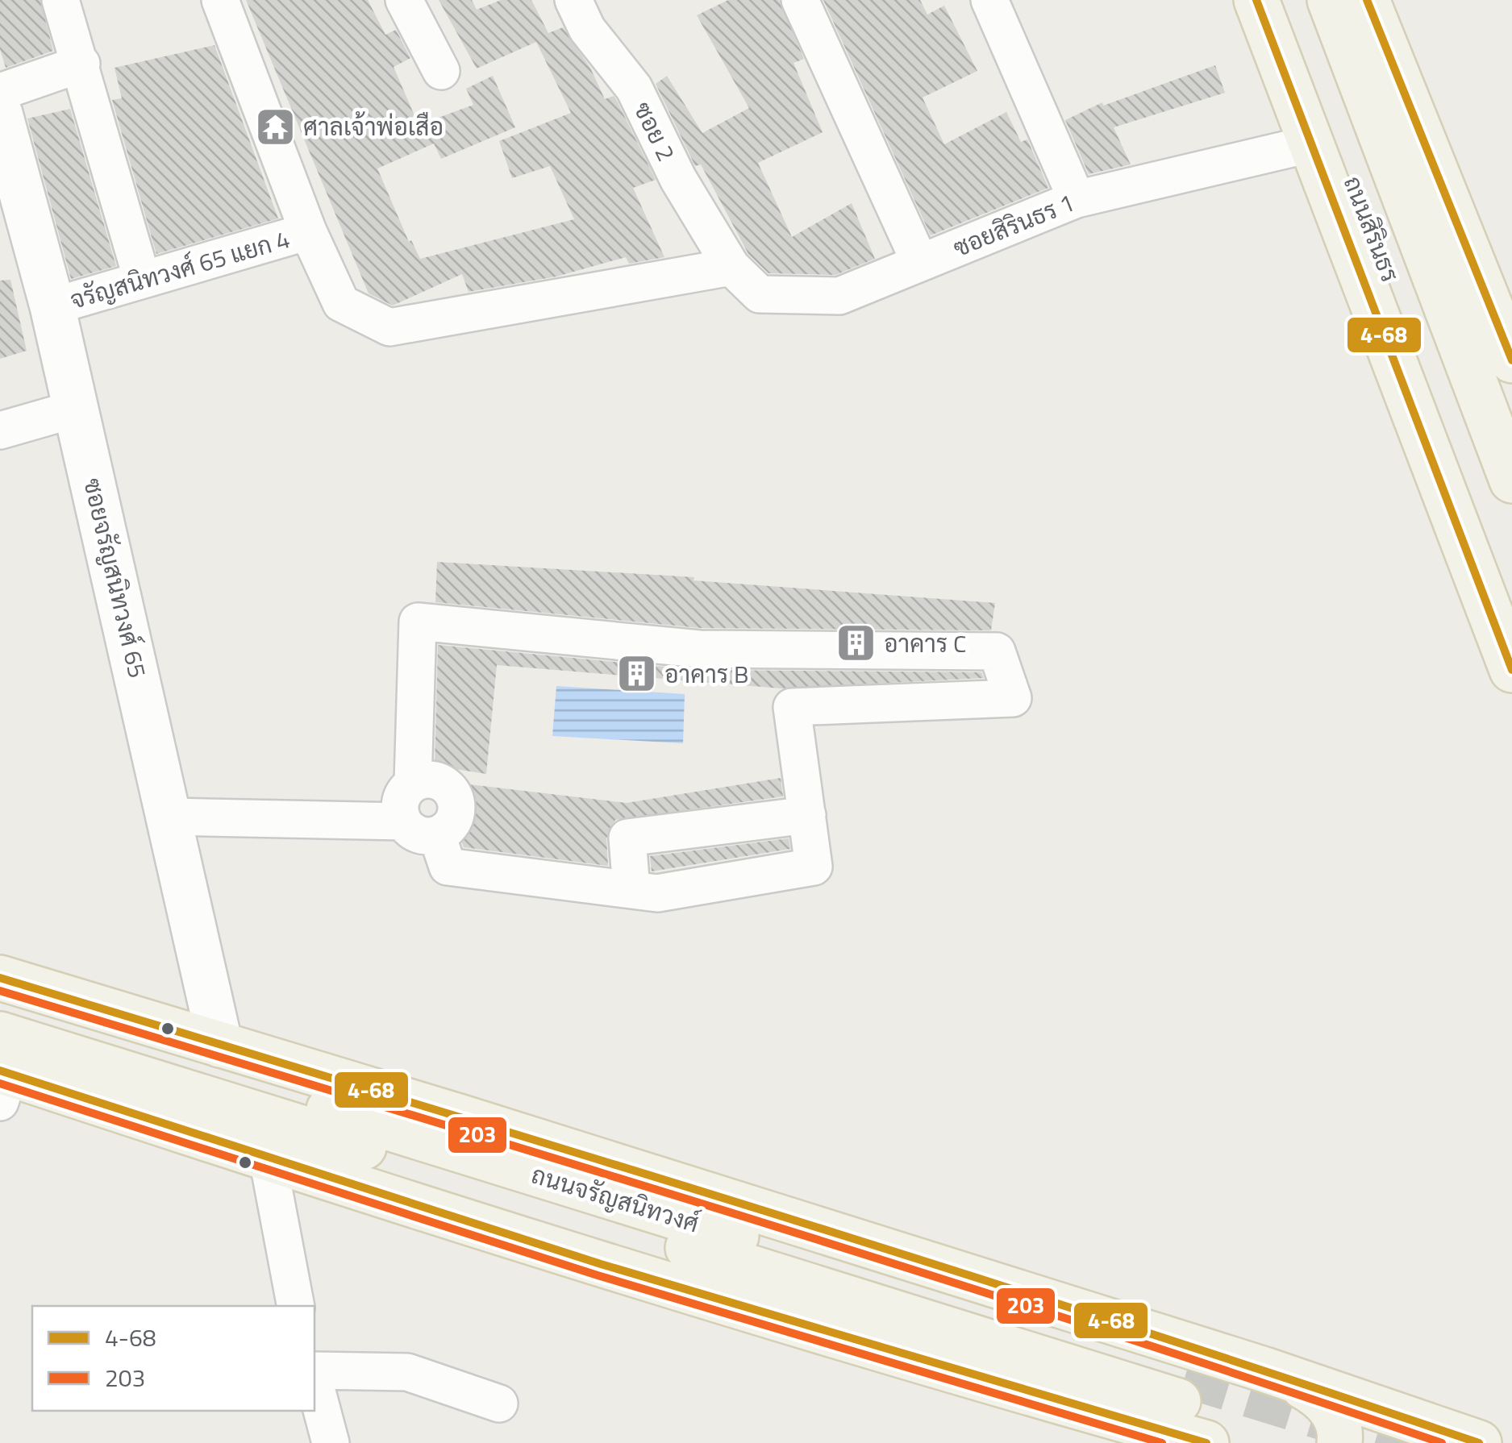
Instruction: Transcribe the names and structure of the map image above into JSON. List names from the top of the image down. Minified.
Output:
{"streets":{"main road":["ถนนสิรินธร","ถนนจรัญสนิทวงศ์"],"street":["ซอย 2","ซอยสิรินธร 1","จรัญสนิทวงศ์ 65 แยก 4","ซอยจรัญสนิทวงศ์ 65"]},"crossings":[["ซอย 2","ซอยสิรินธร 1"],["ซอยสิรินธร 1","ถนนสิรินธร"],["จรัญสนิทวงศ์ 65 แยก 4","ซอยจรัญสนิทวงศ์ 65"],["ซอยจรัญสนิทวงศ์ 65","ถนนจรัญสนิทวงศ์"]],"places":{"temple":["ศาลเจ้าพ่อเสือ"],"building":["อาคาร C","อาคาร B"]},"lines":["transit line 4-68","transit line 203"],"legend":["4-68","203"]}
